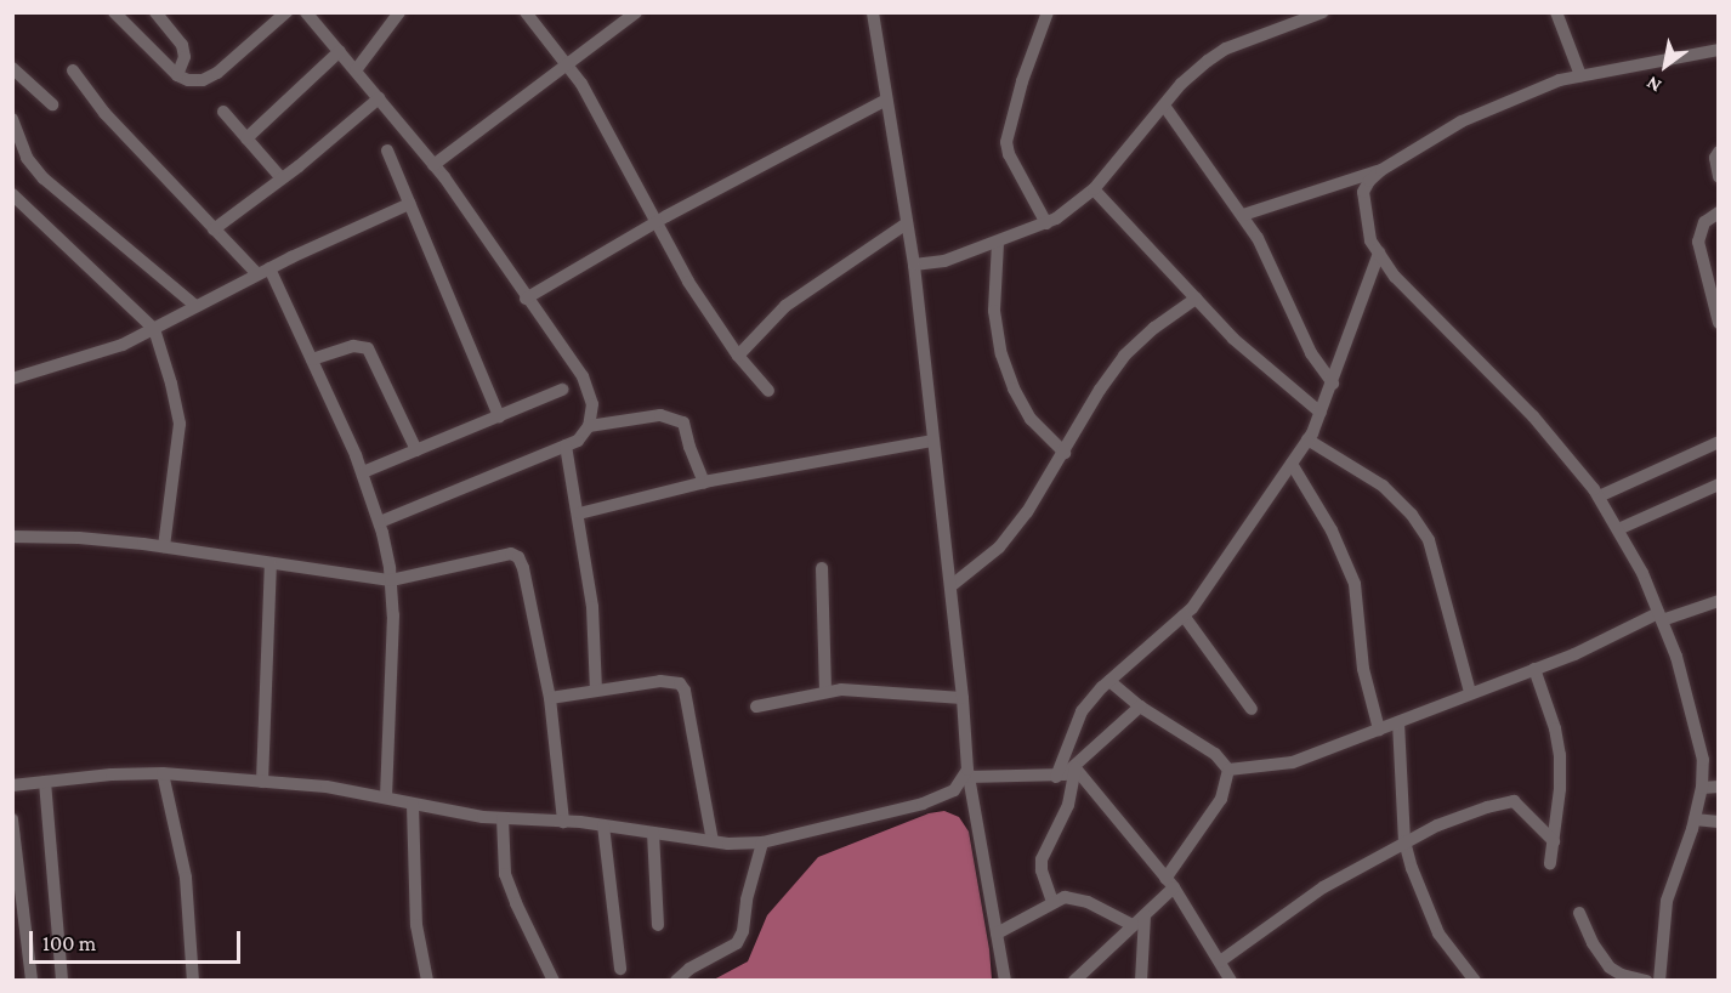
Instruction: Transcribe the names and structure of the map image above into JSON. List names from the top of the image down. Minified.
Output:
{"scale_bar":"100 m","north":"bottom left"}
